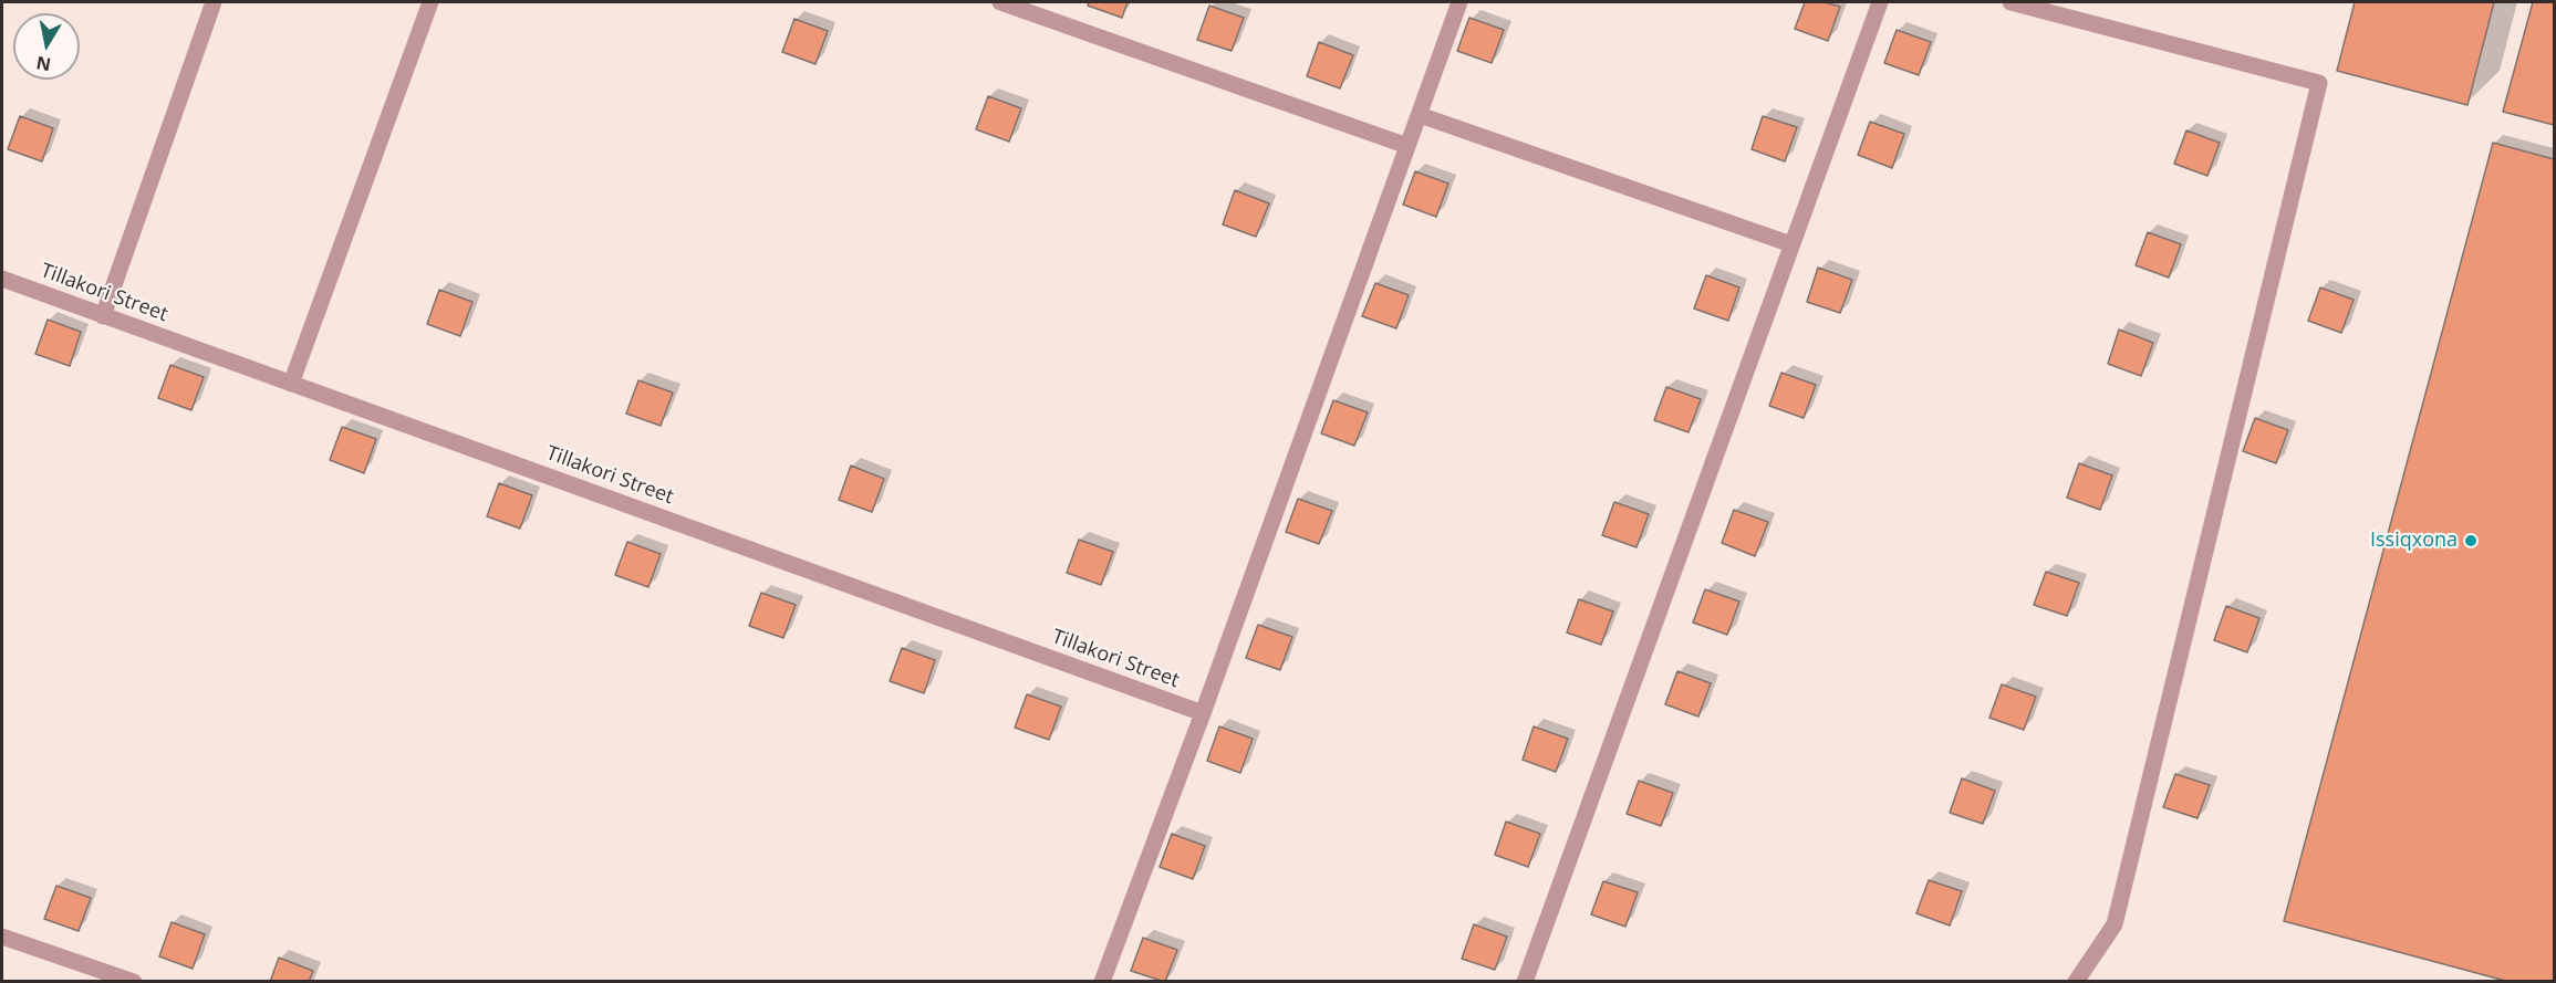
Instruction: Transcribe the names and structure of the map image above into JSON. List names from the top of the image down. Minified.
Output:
{"streets":{"street":["Tillakori Street"]},"places":["Issiqxona"],"north":"bottom"}
